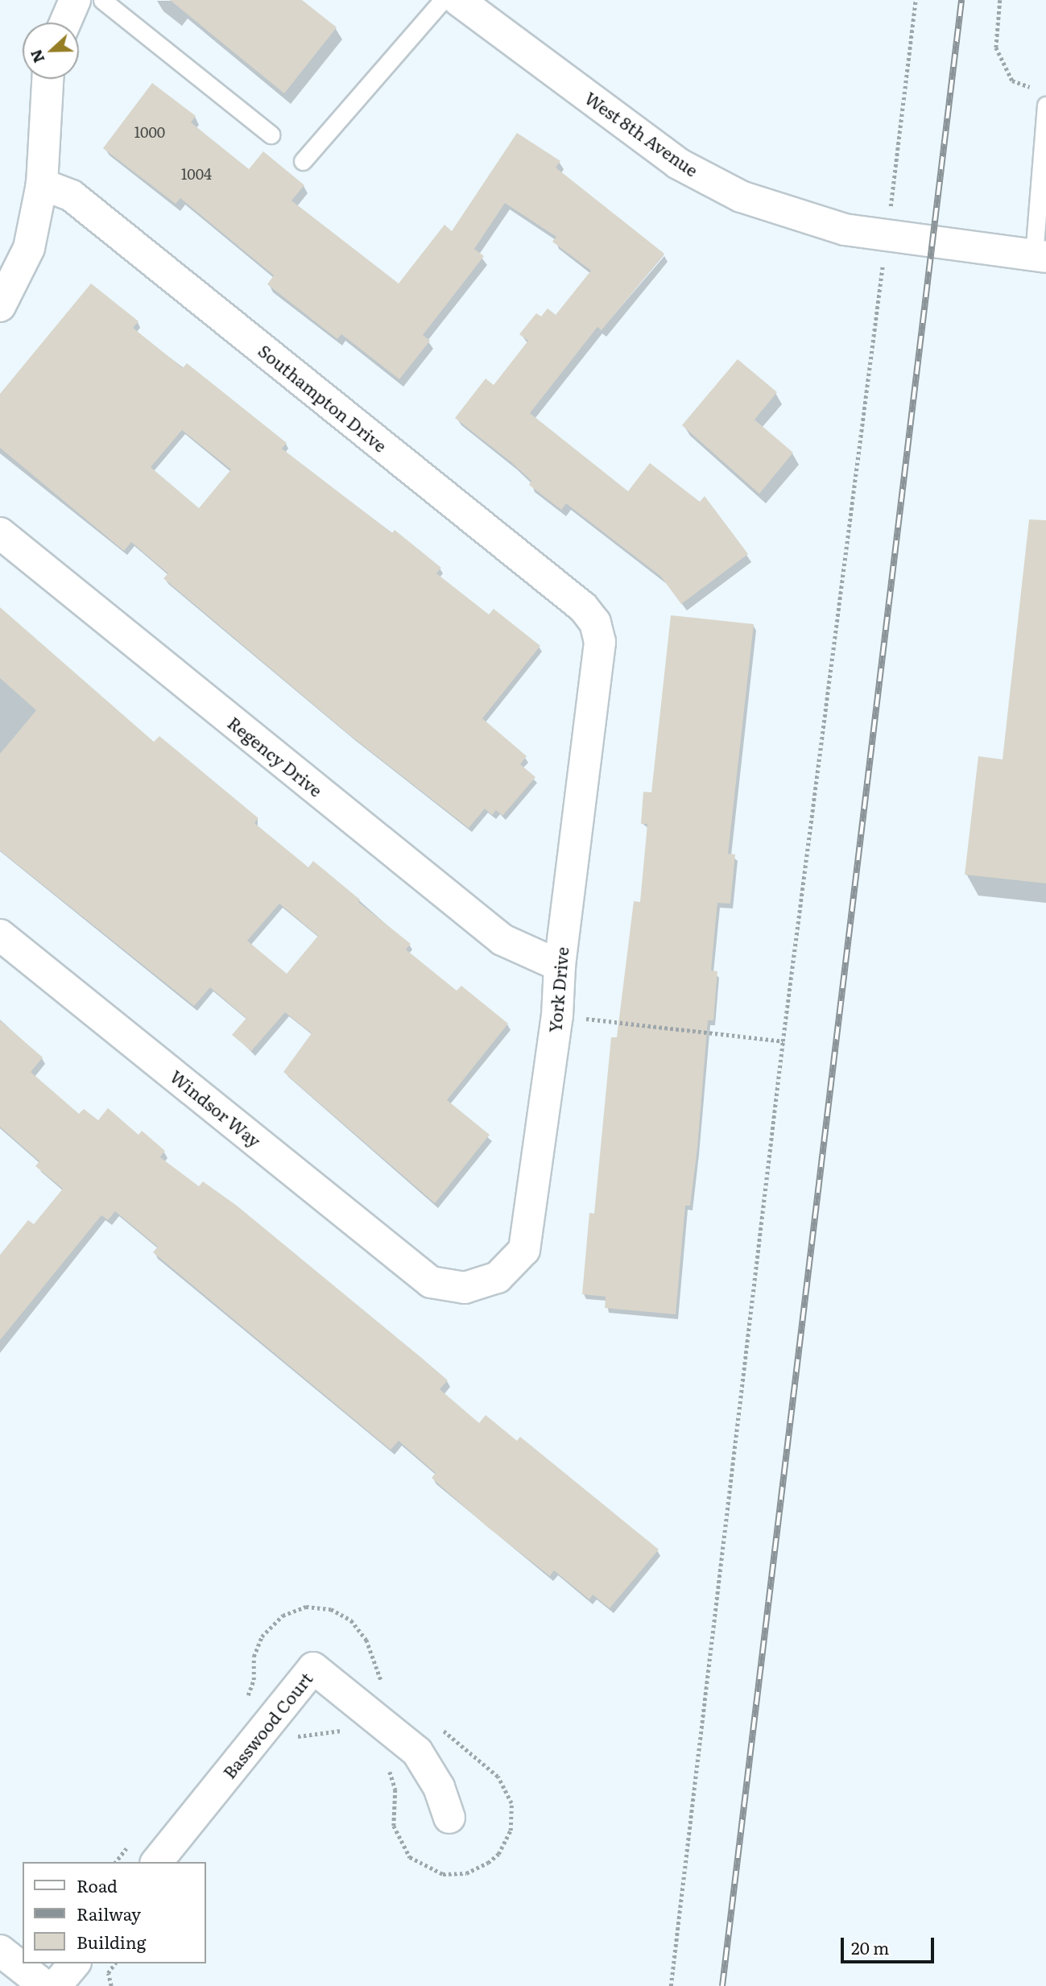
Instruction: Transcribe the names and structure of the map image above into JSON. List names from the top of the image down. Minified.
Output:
{"streets":{"street":["West 8th Avenue","Southampton Drive","Regency Drive","York Drive","Windsor Way","Basswood Court"]},"crossings":[["Southampton Drive","York Drive"],["Regency Drive","York Drive"],["York Drive","Windsor Way"]],"house_numbers":["1000","1004"],"legend":["Road","Railway","Building"],"scale_bar":"20 m","north":"left"}
